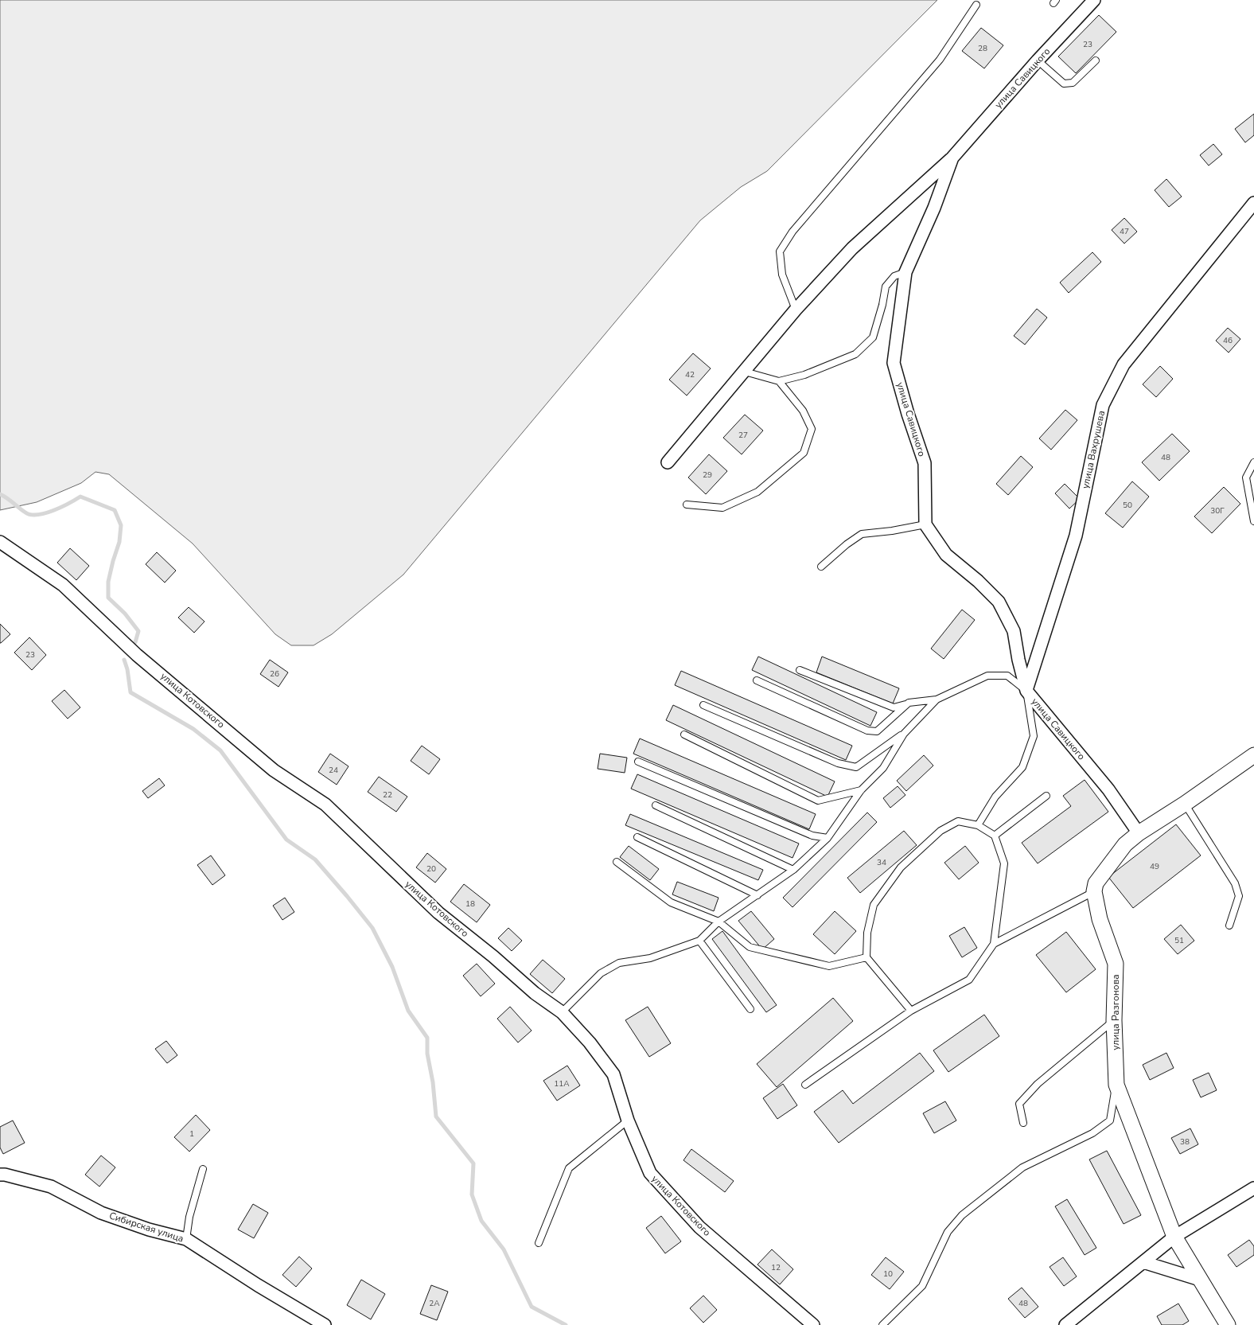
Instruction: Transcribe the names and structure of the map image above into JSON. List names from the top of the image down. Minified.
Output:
{"streets":{"street":["улица Савицкого","улица Вахрушева","улица Котовского","улица Разгонова","Сибирская улица"]},"crossings":[["улица Савицкого","улица Вахрушева"]],"house_numbers":["23","28","47","46","42","27","48","29","50","30Г","23","26","24","22","34","49","20","18","51","11А","1","38","12","10","2А","48"]}
